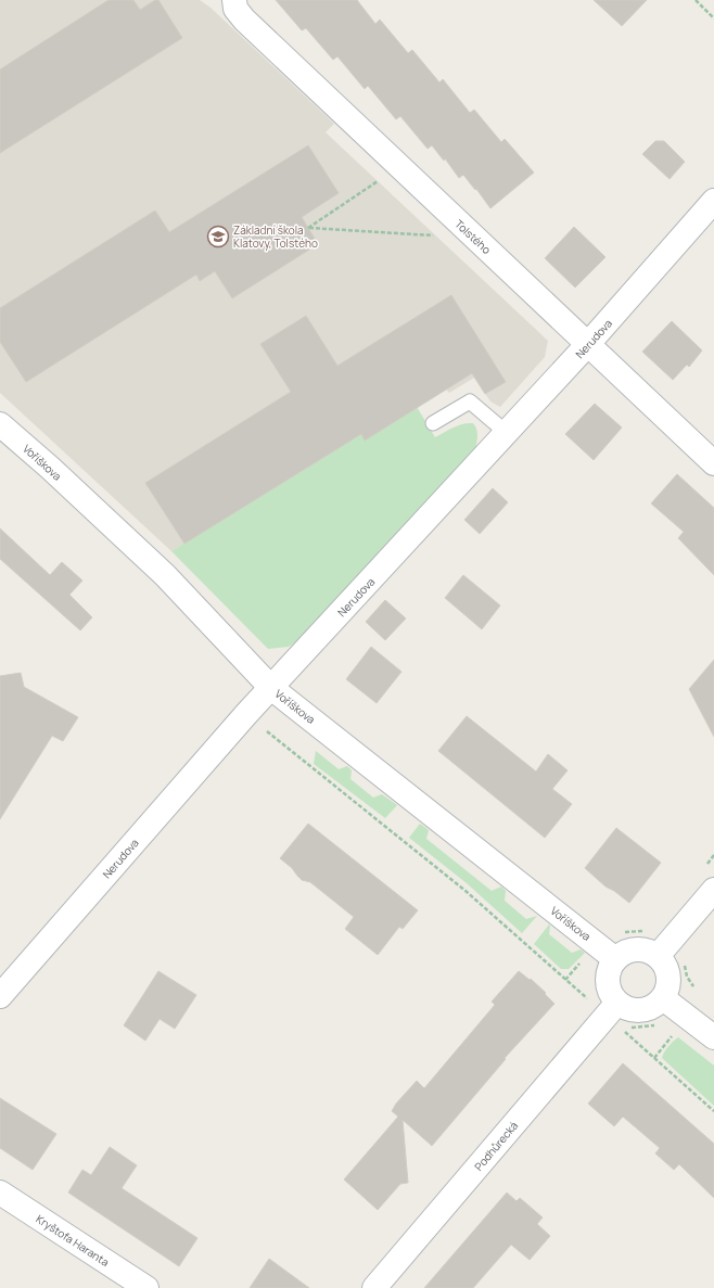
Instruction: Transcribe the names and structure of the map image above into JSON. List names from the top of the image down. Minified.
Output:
{"streets":{"street":["Tolstého","Nerudova","Voříškova","Podhůrecká","Kryštofa Haranta"]},"crossings":[["Tolstého","Nerudova"],["Nerudova","Voříškova"],["Voříškova","Podhůrecká"]],"places":{"school or university":["Základní škola Klatovy, Tolstého"]}}
